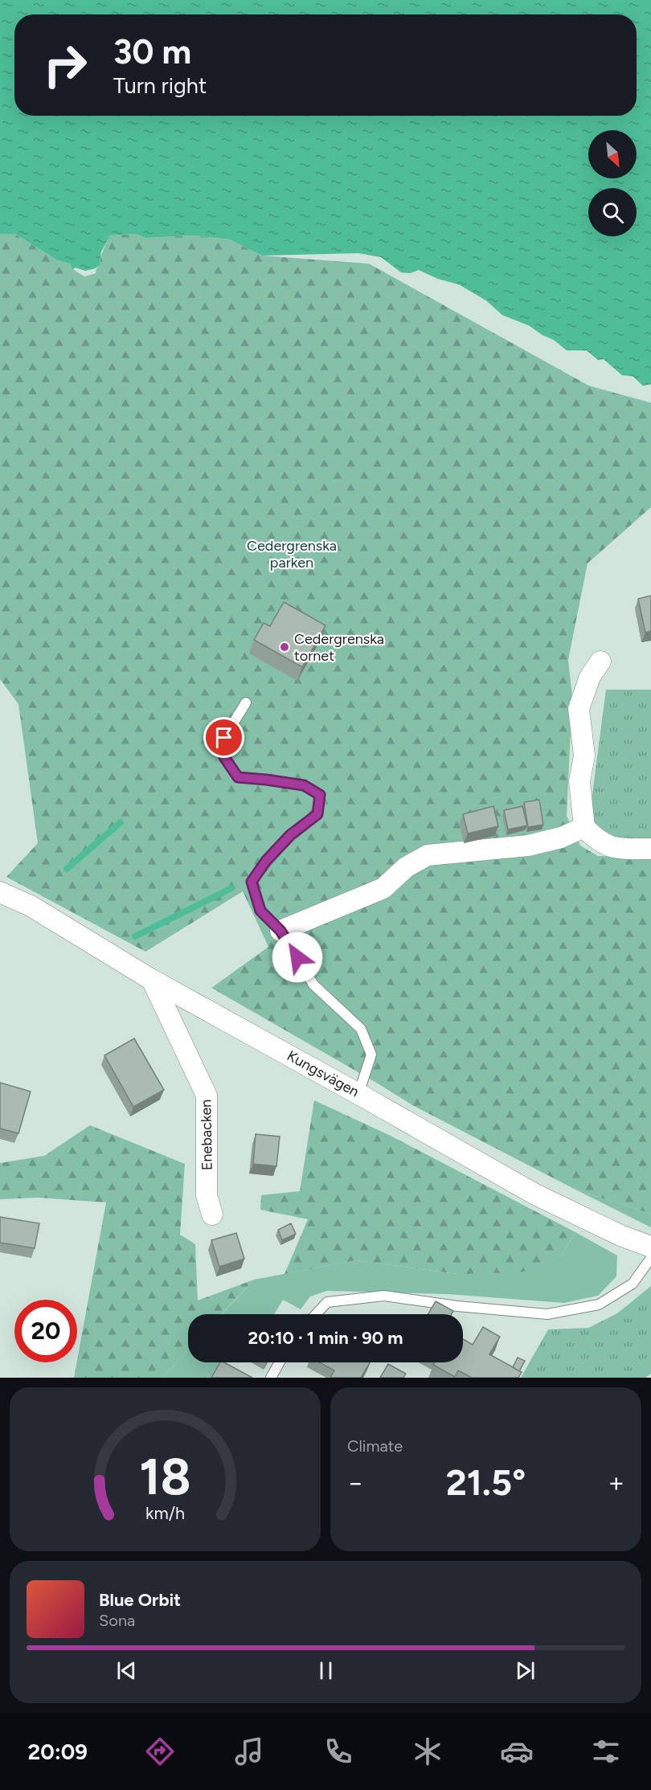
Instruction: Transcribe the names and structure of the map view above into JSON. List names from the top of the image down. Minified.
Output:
{"streets":{"street":["Kungsvägen","Enebacken"]},"crossings":[["Kungsvägen","Enebacken"]],"parks":["Cedergrenska parken"],"places":["Cedergrenska tornet"],"north":"bottom right","page":{"turn":["30 m","Turn right"],"limit":"20","trip":"20:10 · 1 min · 90 m","tile":"Climate","heat":["−","21.5°","+"],"song":["Blue Orbit","Sona"],"tabs":"20:09","gauge":["18","km/h"]}}
